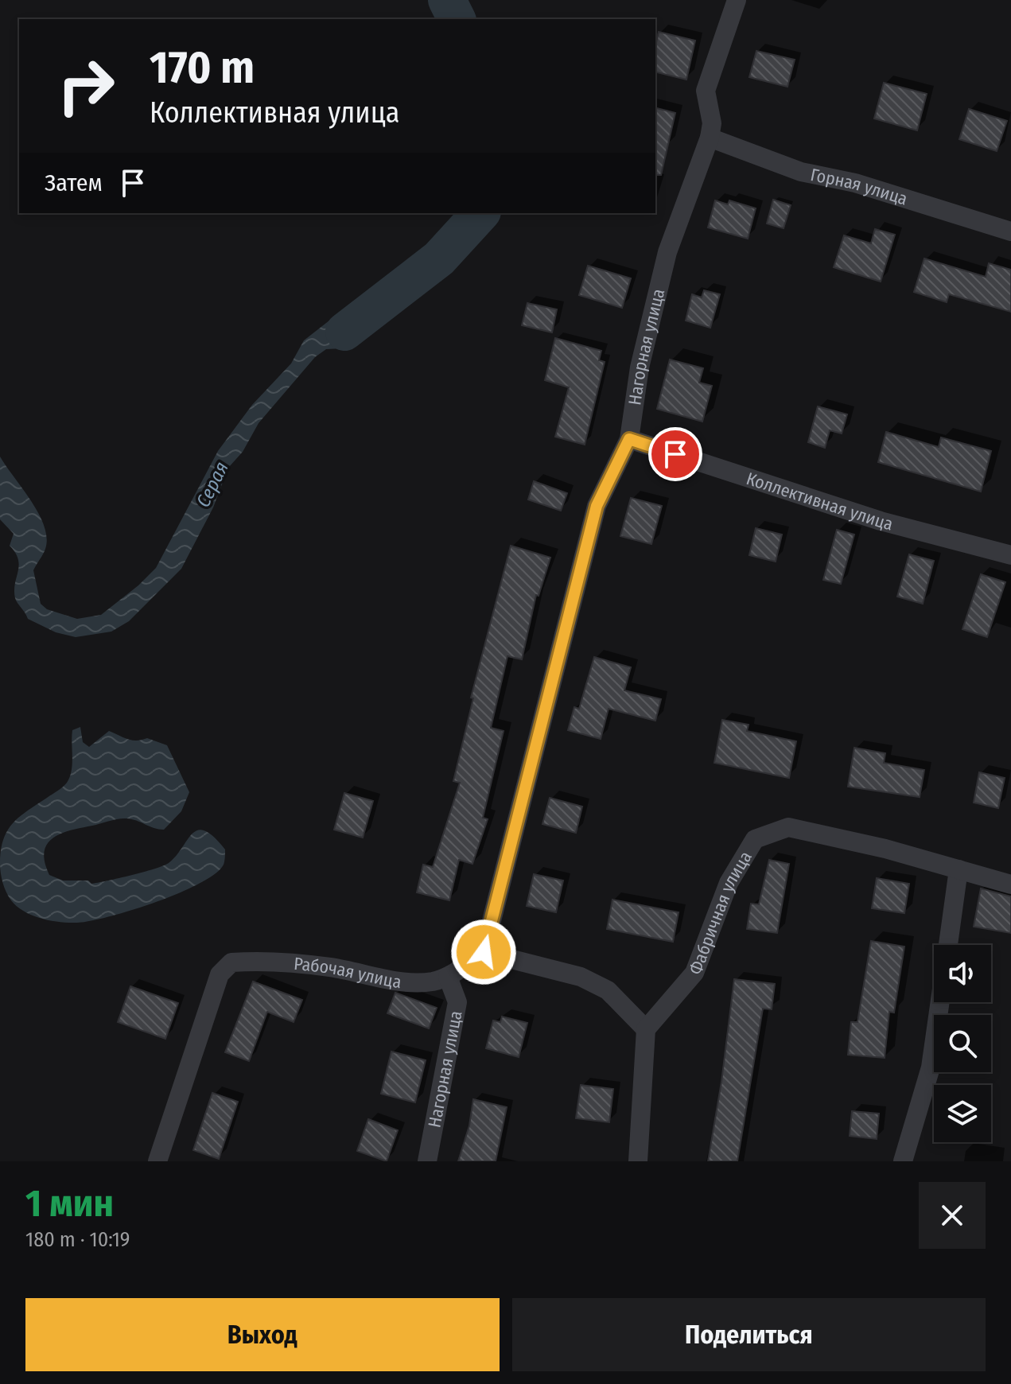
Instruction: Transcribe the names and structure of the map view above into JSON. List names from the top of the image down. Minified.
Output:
{"streets":{"street":["Горная улица","Нагорная улица","Коллективная улица","Фабричная улица","Рабочая улица"]},"crossings":[["Горная улица","Нагорная улица"],["Нагорная улица","Коллективная улица"],["Нагорная улица","Рабочая улица"]],"water":["Серая"],"page":{"turn":["170 m","Коллективная улица"],"then":"Затем","heading":["1 мин","180 m · 10:19"],"buttons":["Выход","Поделиться"]}}
